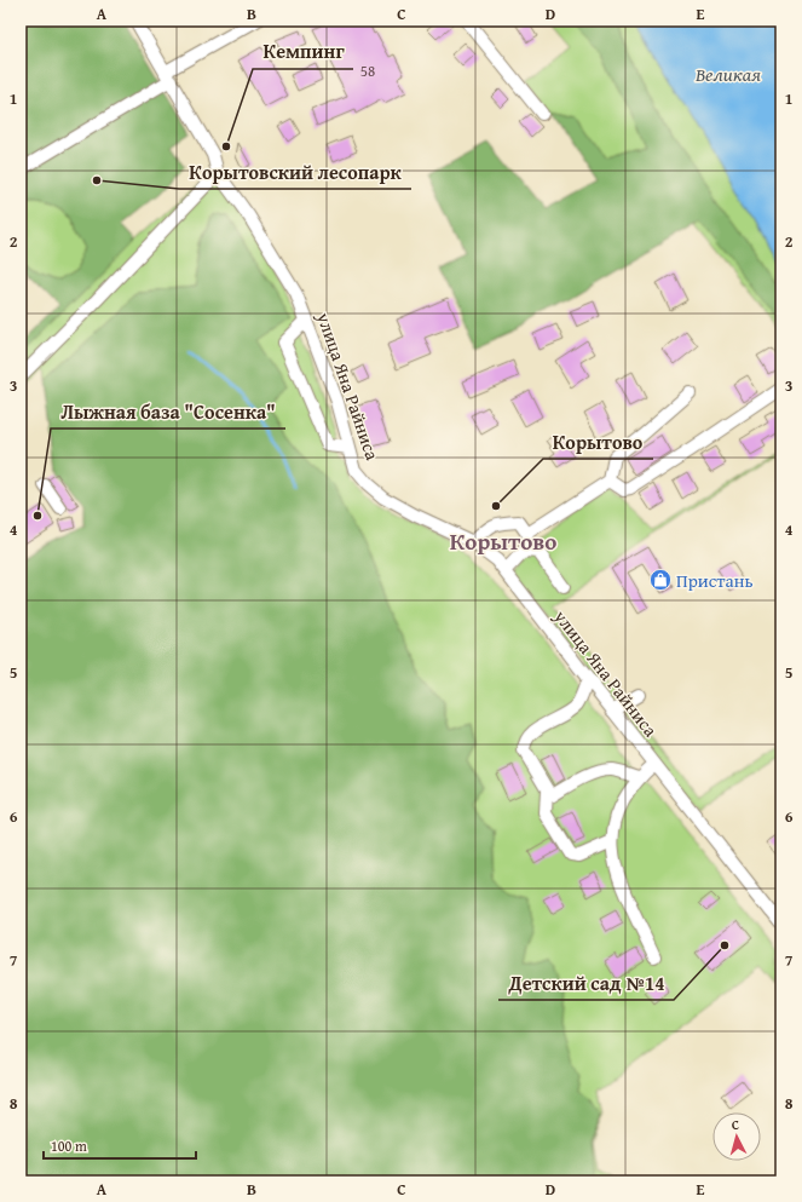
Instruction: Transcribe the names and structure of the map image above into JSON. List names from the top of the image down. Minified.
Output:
{"streets":{"street":["улица Яна Райниса"]},"districts":["Корытово"],"water":["Великая"],"places":{"other":["Кемпинг","Корытовский лесопарк","Корытово","Лыжная база \"Сосенка\"","Детский сад №14"],"shop":["Пристань"]},"house_numbers":["58"],"scale_bar":"100 m","north":"top","grid":{"columns":["A","B","C","D","E"],"rows":["1","2","3","4","5","6","7","8"]}}
